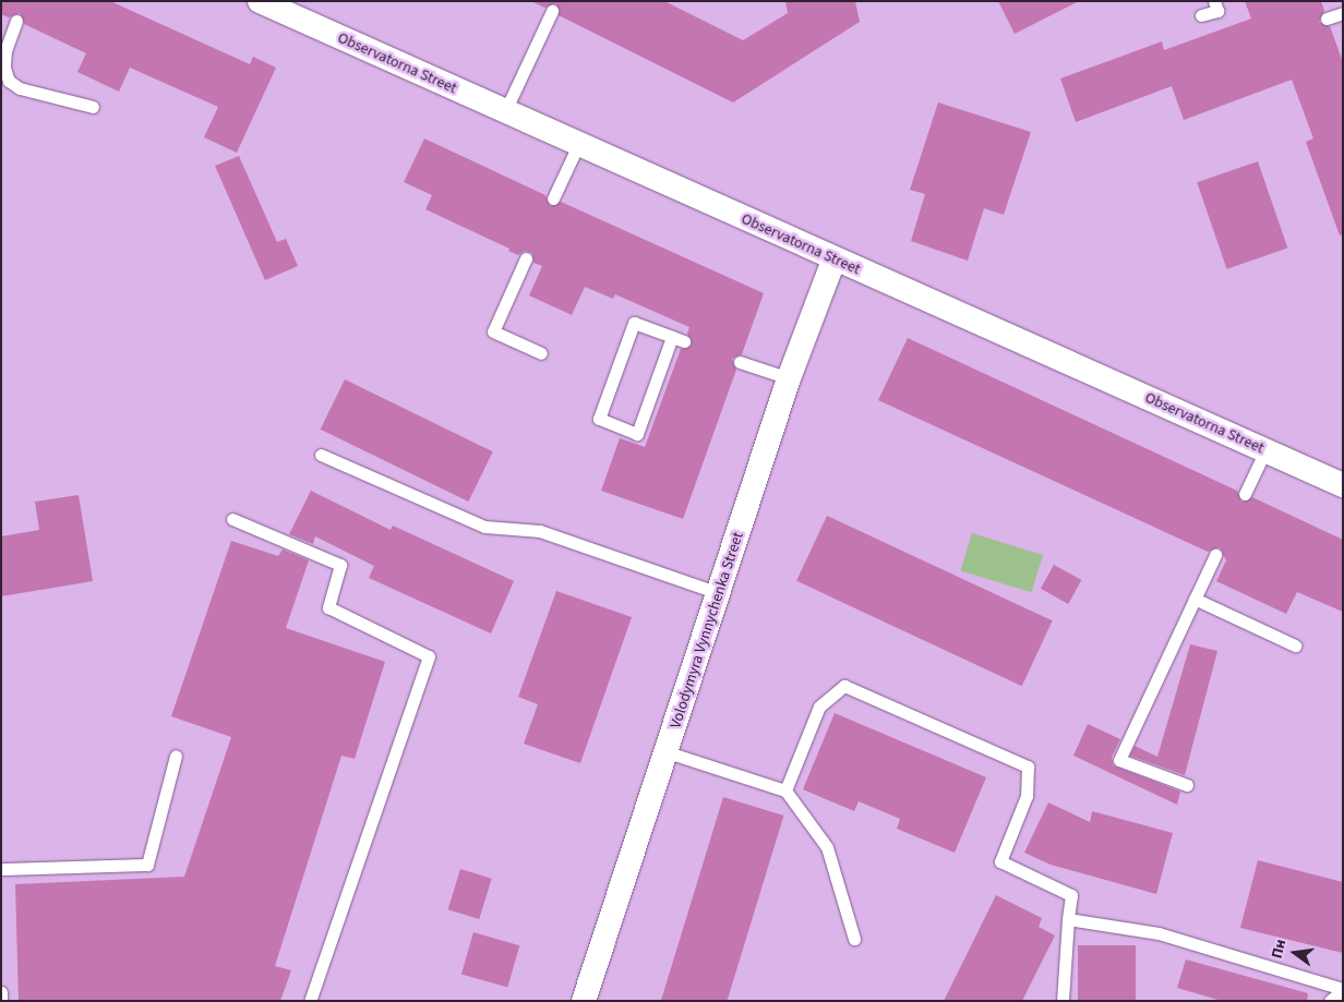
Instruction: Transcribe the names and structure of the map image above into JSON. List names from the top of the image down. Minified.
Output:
{"streets":{"street":["Observatorna Street","Volodymyra Vynnychenka Street"]},"crossings":[["Observatorna Street","Volodymyra Vynnychenka Street"]],"north":"left"}
